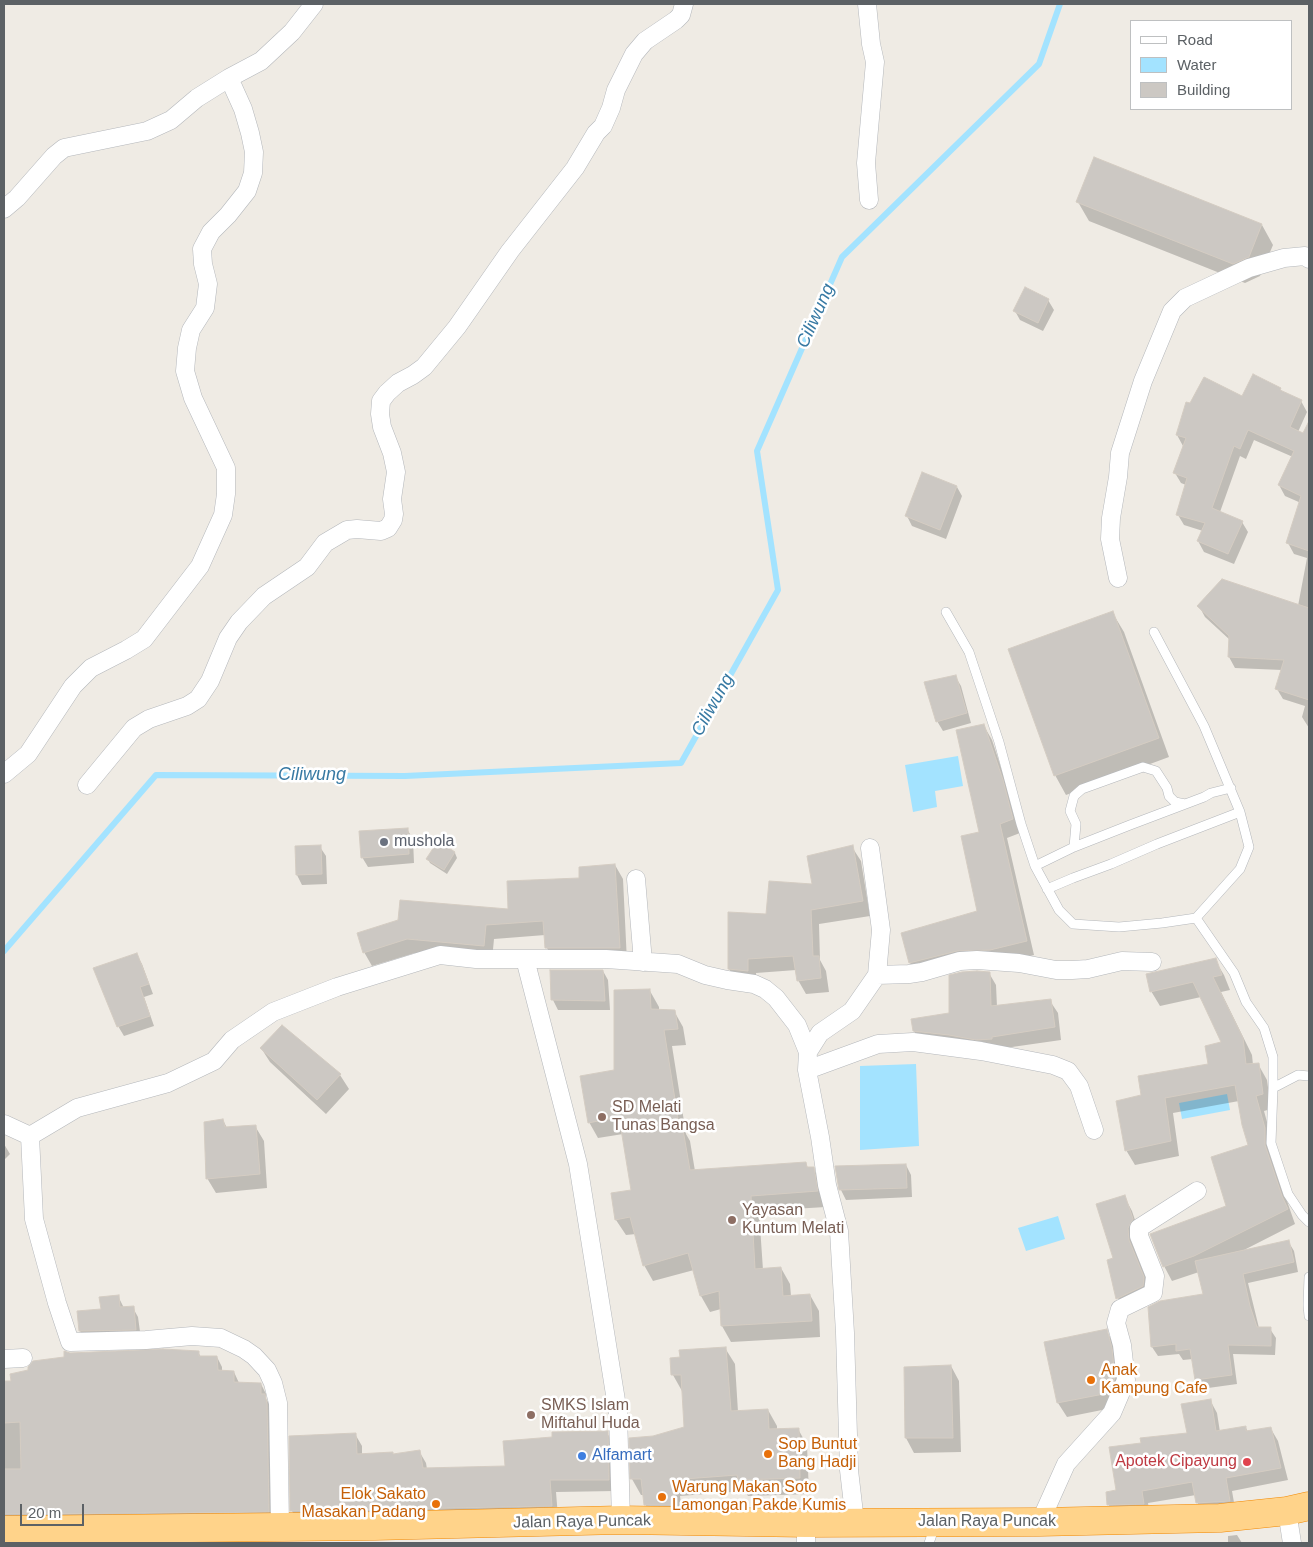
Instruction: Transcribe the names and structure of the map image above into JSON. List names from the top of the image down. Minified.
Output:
{"streets":{"highway":["Jalan Raya Puncak"]},"water":["Ciliwung"],"places":["mushola","SD Melati Tunas Bangsa","Yayasan Kuntum Melati","Anak Kampung Cafe","SMKS Islam Miftahul Huda","Sop Buntut Bang Hadji","Alfamart","Apotek Cipayung","Warung Makan Soto Lamongan Pakde Kumis","Elok Sakato Masakan Padang"],"legend":["Road","Water","Building"],"scale_bar":"20 m"}
